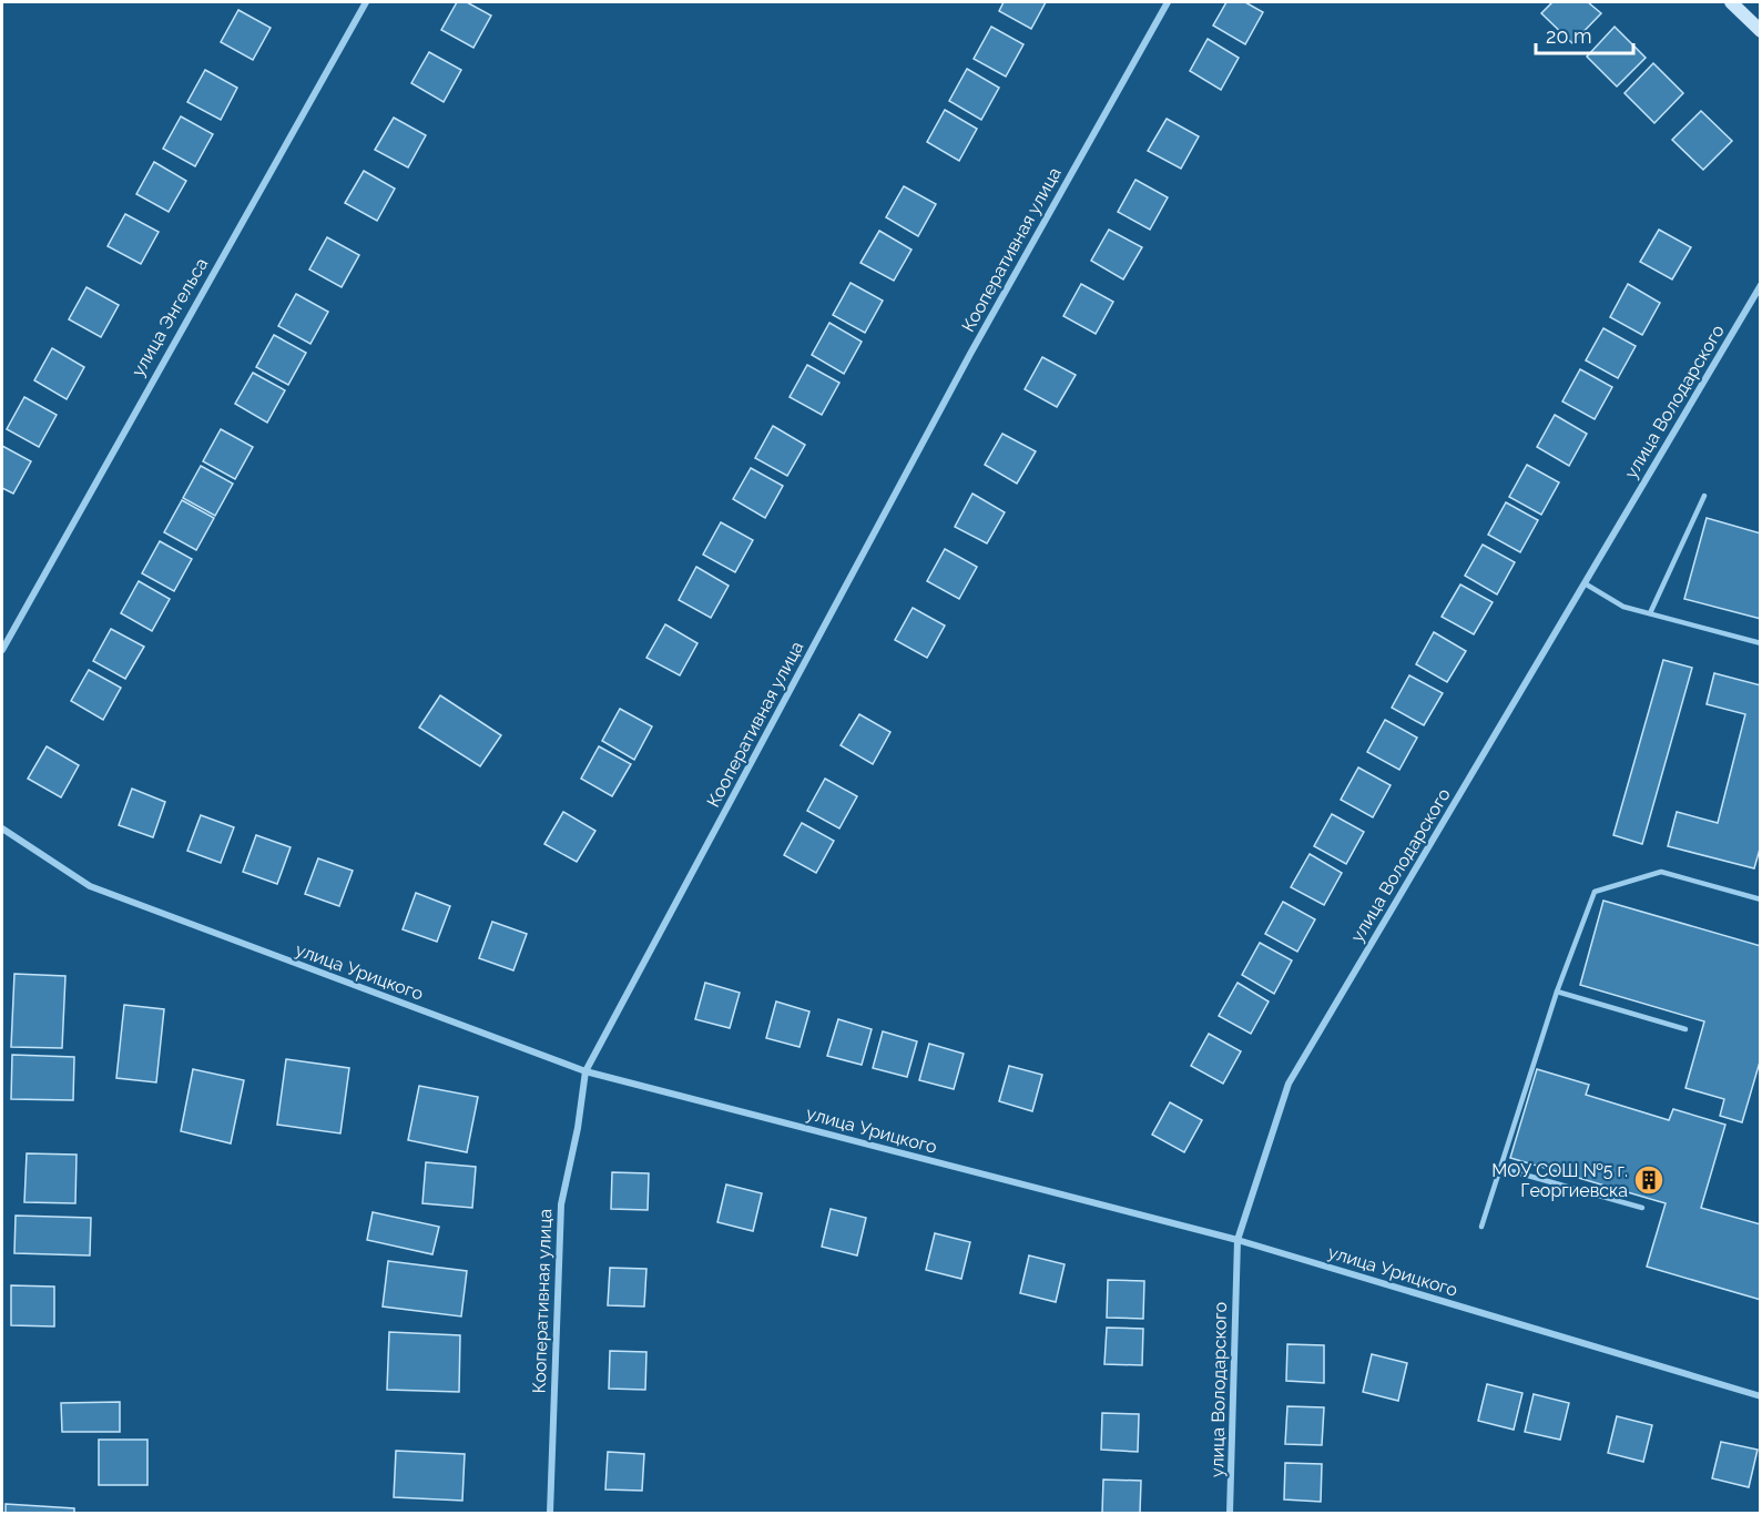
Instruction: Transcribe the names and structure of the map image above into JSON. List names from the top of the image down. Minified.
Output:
{"streets":{"street":["Кооперативная улица","улица Энгельса","улица Володарского","улица Урицкого"]},"crossings":[["Кооперативная улица","улица Урицкого"],["улица Володарского","улица Урицкого"]],"places":{"building":["МОУ СОШ №5 г. Георгиевска"]},"scale_bar":"20 m"}
